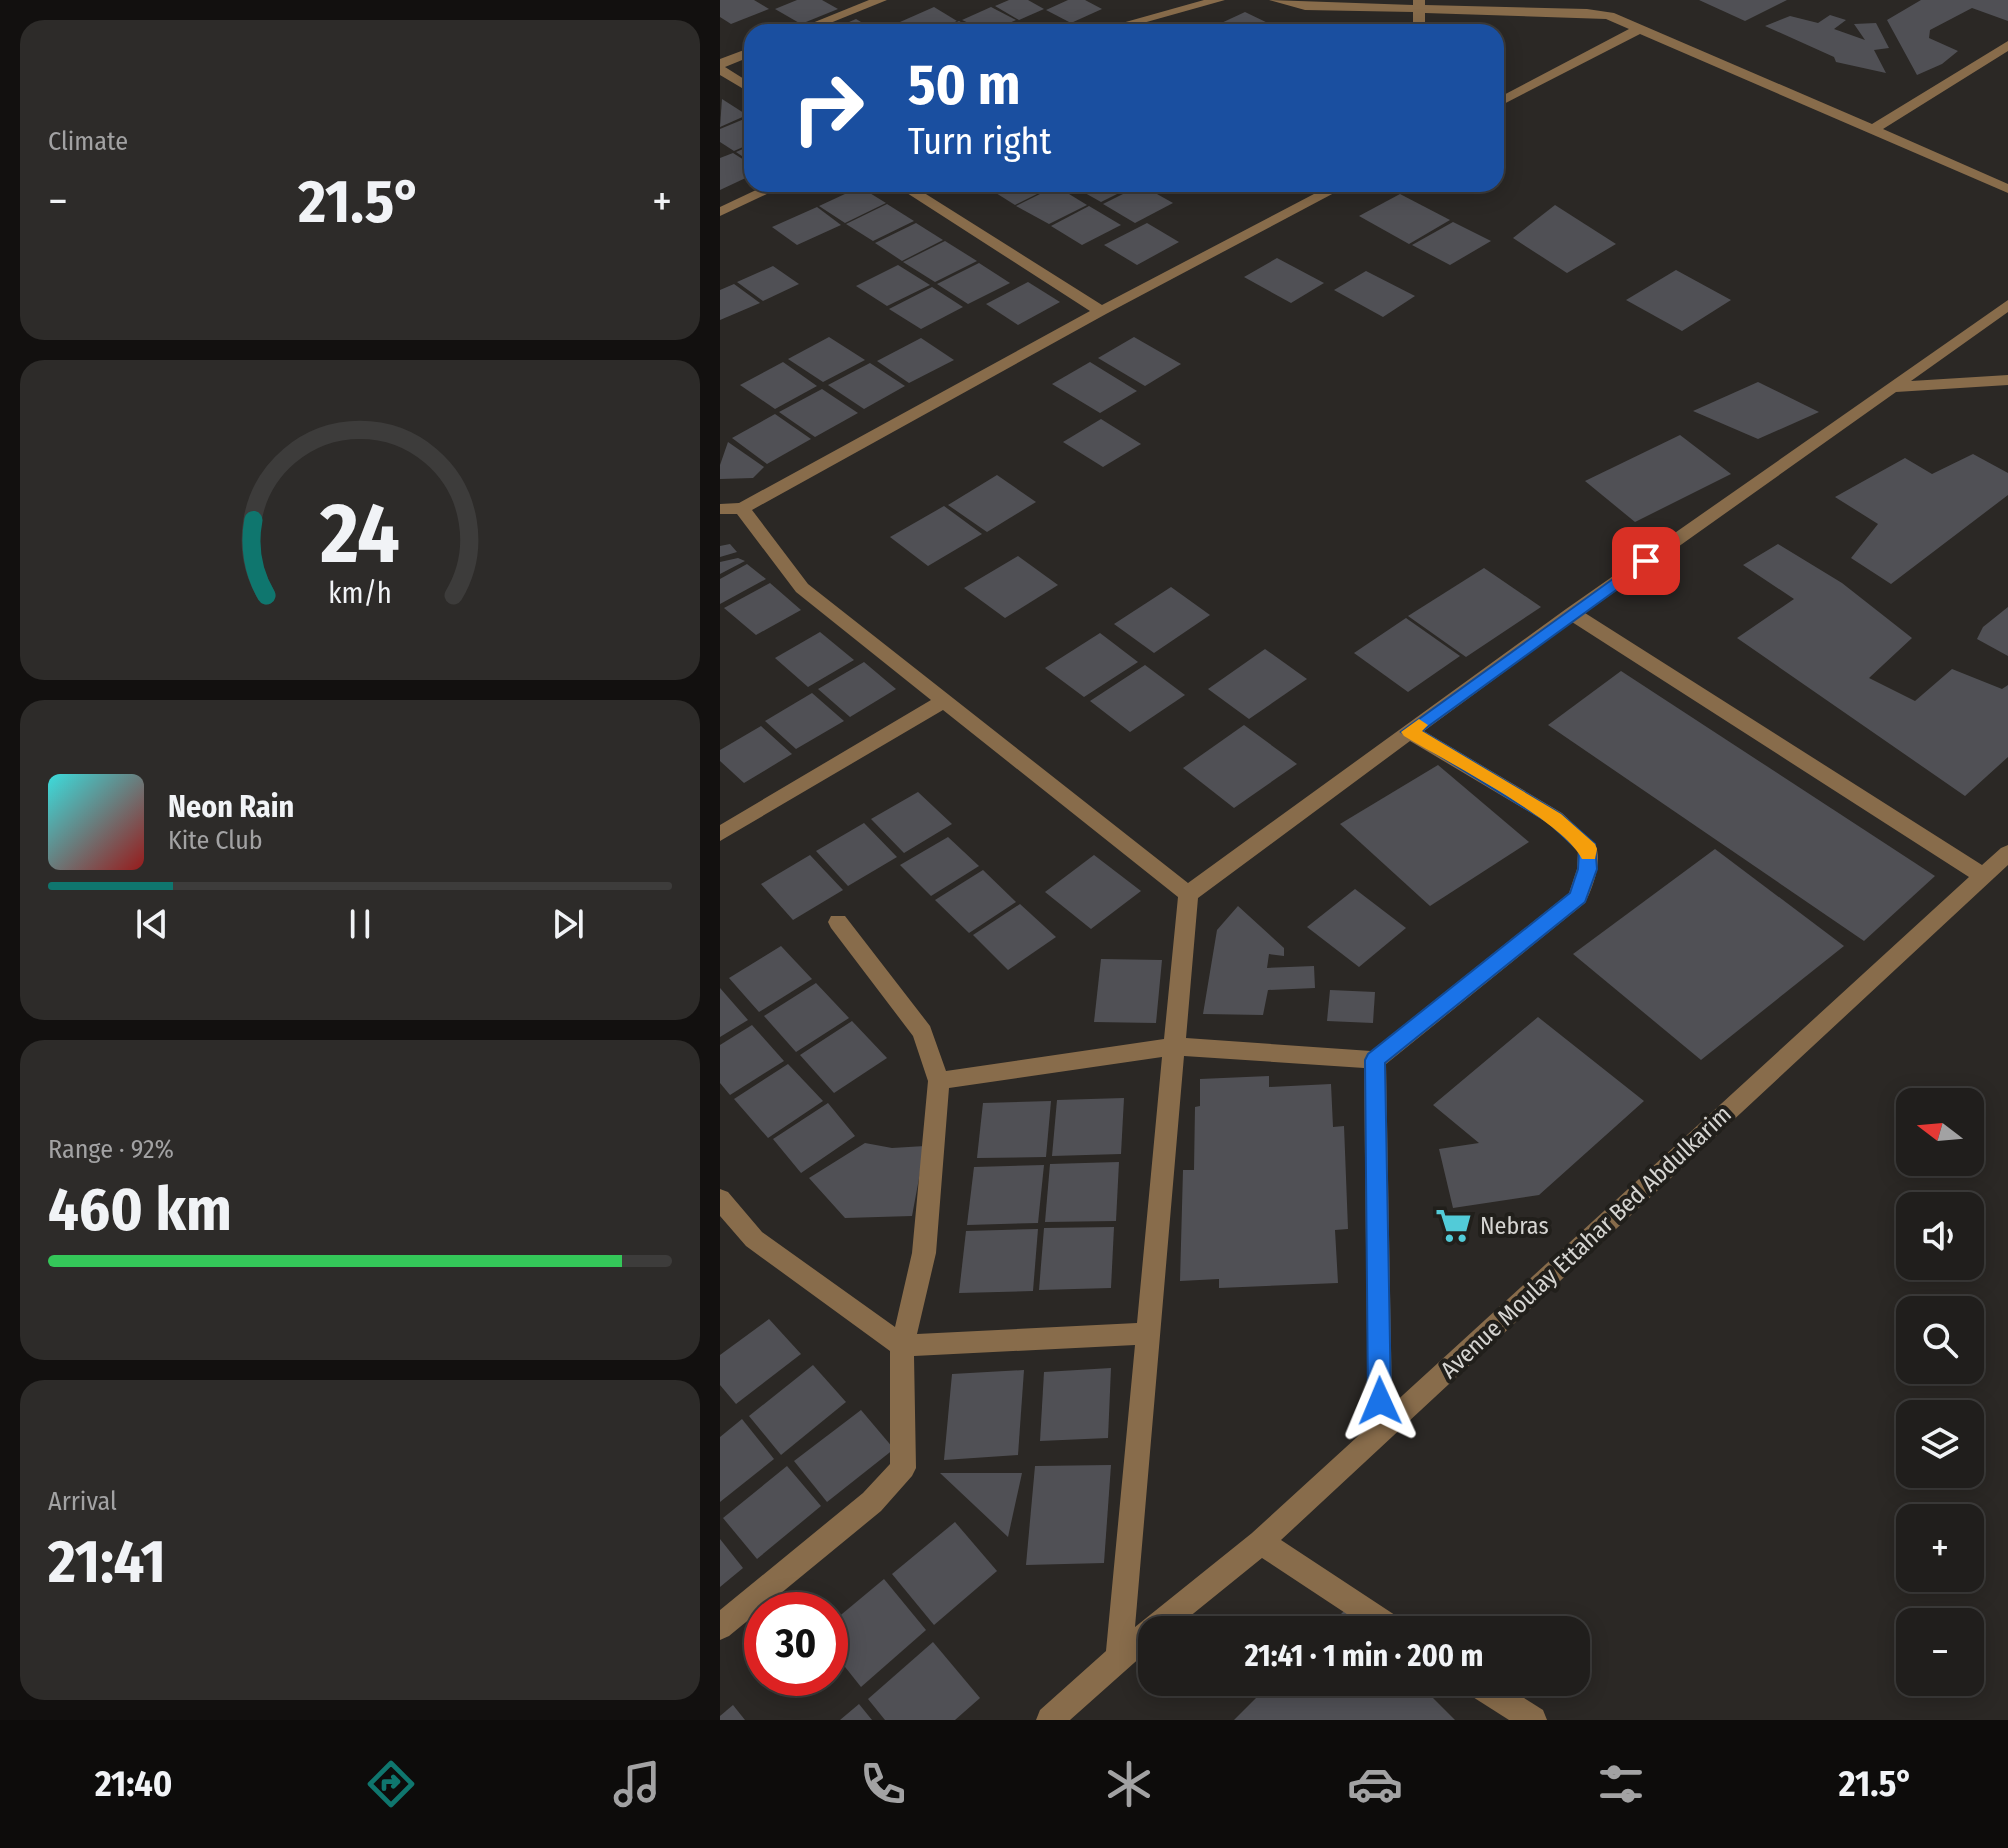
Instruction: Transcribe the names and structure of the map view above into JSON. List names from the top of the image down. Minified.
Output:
{"streets":{"street":["Avenue Moulay Ettahar Bed Abdulkarim"]},"places":{"supermarket":["Nebras"]},"north":"left","page":{"tile":["Climate",["Range · 92%","460 km"],["Arrival","21:41"]],"turn":["50 m","Turn right"],"heat":["−","21.5°","+"],"song":["Neon Rain","Kite Club"],"map_buttons":["+","−"],"limit":"30","trip":"21:41 · 1 min · 200 m","tabs":["21:40","21.5°"],"gauge":["24","km/h"]}}
